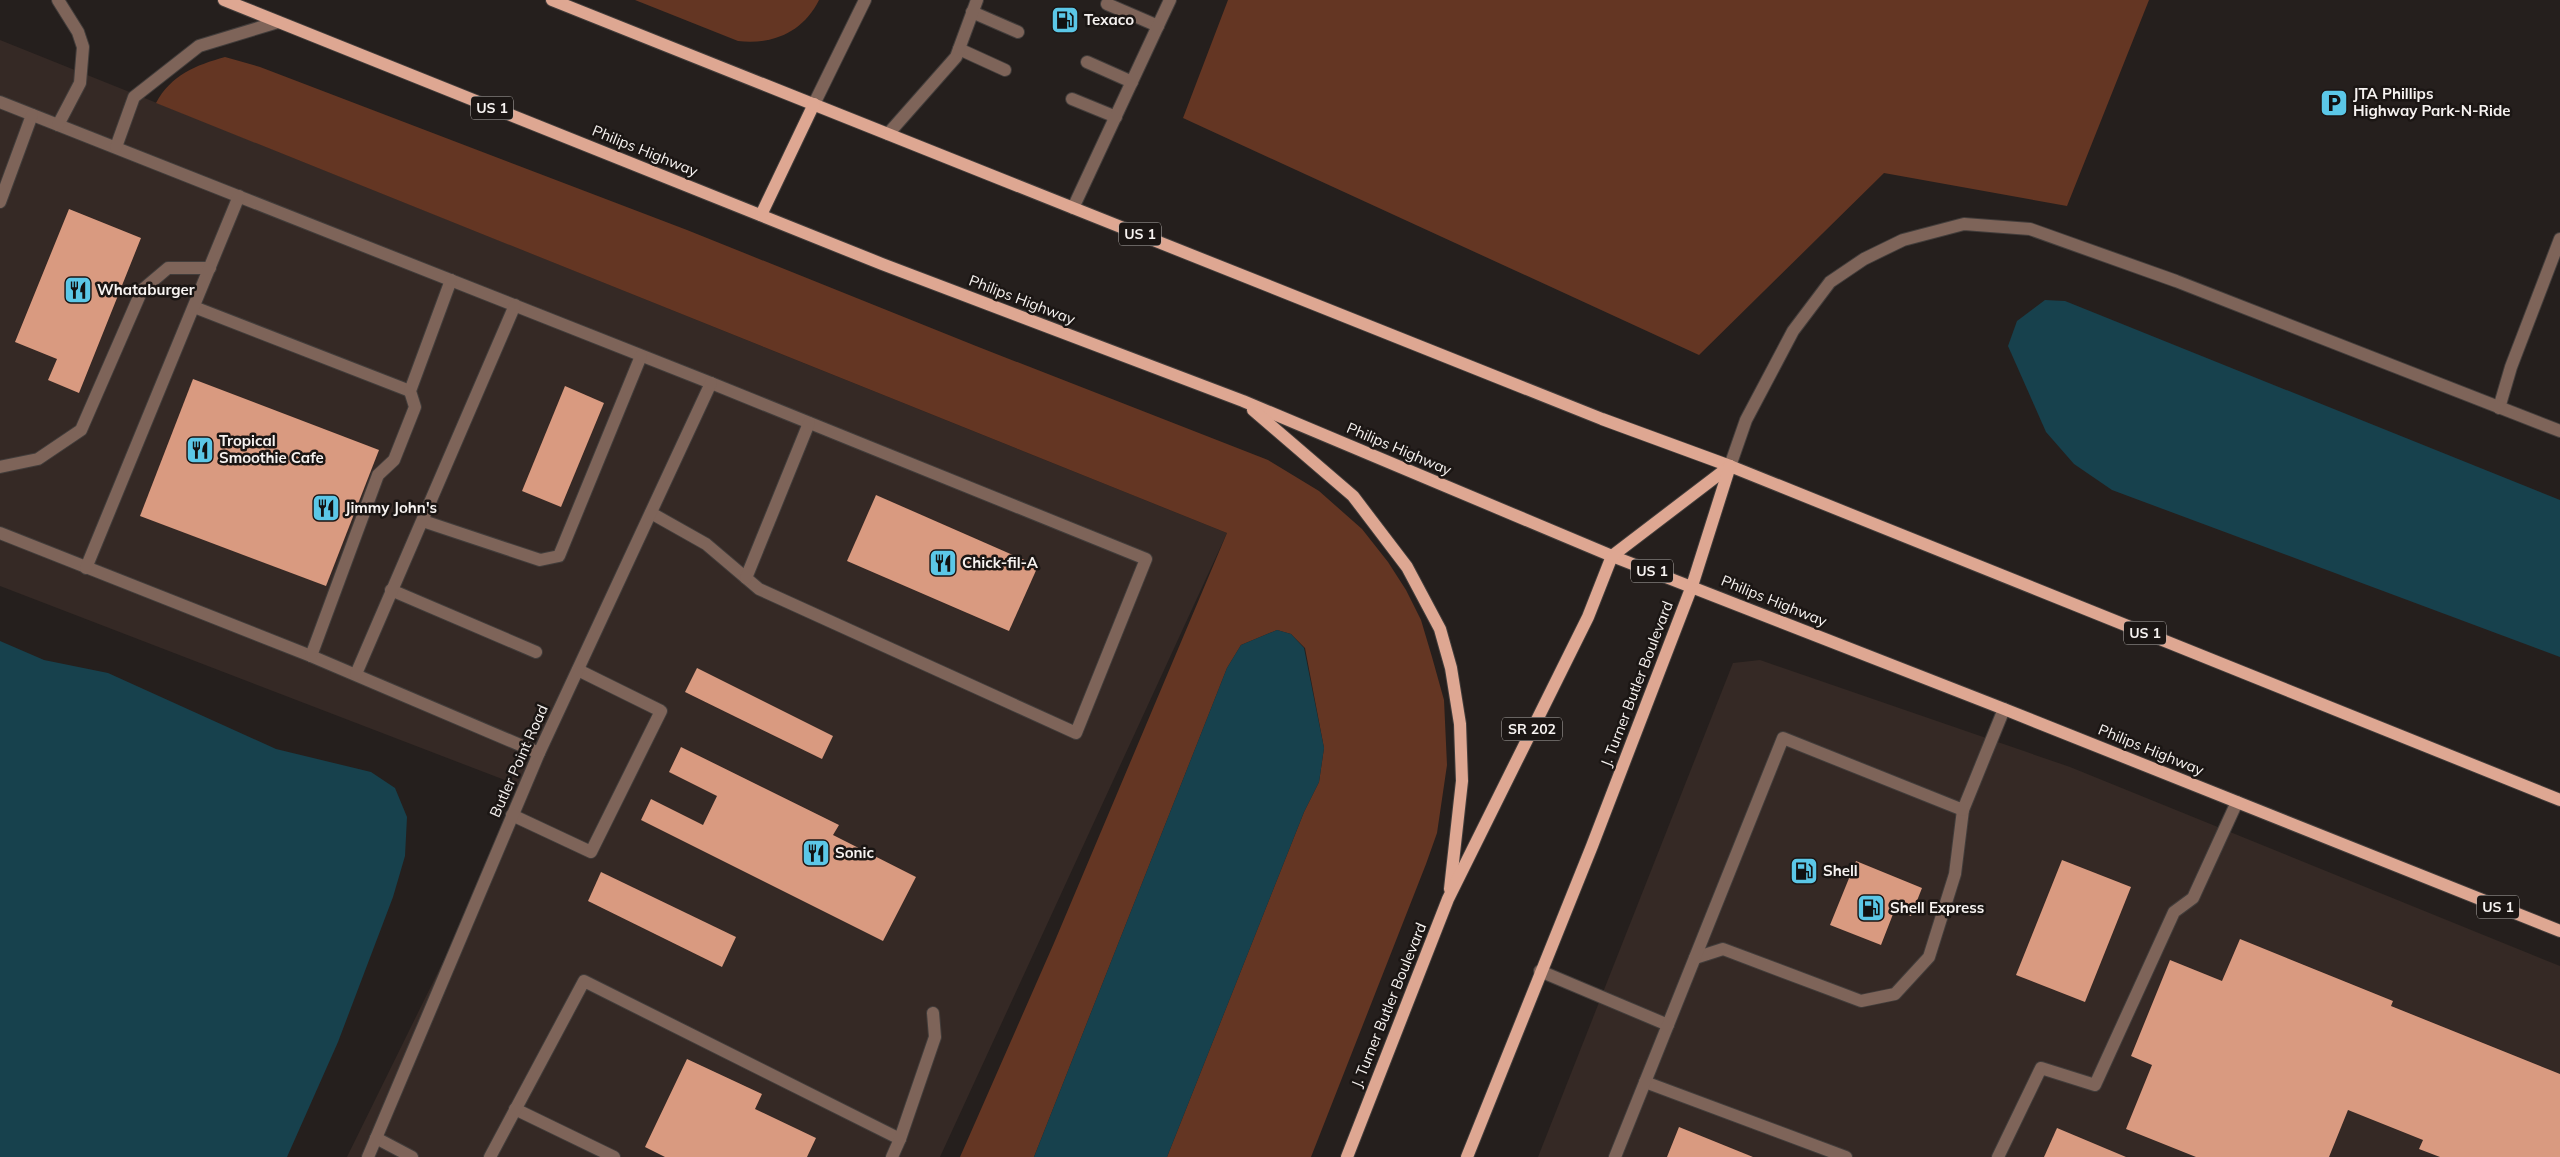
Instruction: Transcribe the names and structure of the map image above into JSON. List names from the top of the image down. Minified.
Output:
{"streets":{"main road":["US 1","Philips Highway","J. Turner Butler Boulevard","SR 202"],"lane":["Butler Point Road"]},"crossings":[["US 1","J. Turner Butler Boulevard"],["Philips Highway","J. Turner Butler Boulevard"]],"places":{"fuel station":["Texaco","Shell","Shell Express"],"parking":["JTA Phillips Highway Park-N-Ride"],"restaurant":["Whataburger","Tropical Smoothie Cafe","Jimmy John's","Chick-fil-A","Sonic"]}}
